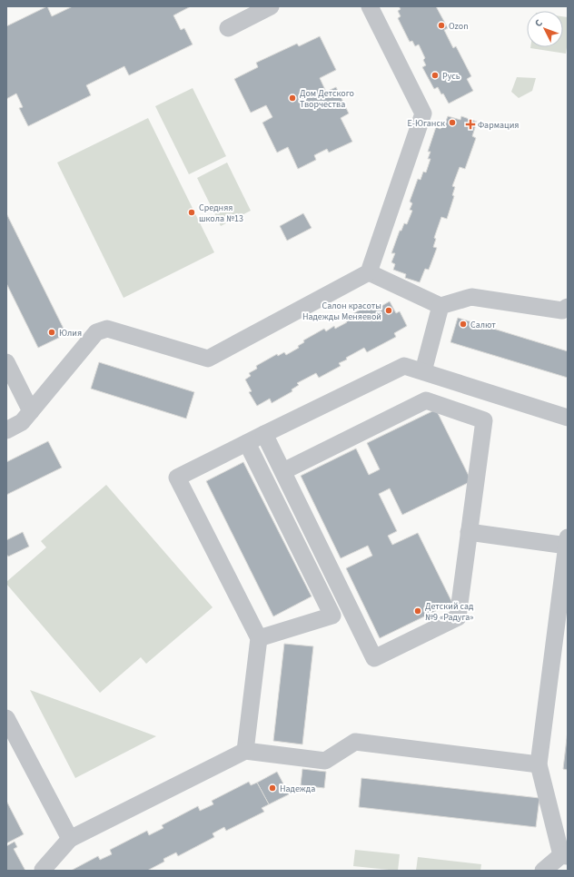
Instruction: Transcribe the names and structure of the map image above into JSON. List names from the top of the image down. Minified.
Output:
{"places":{"other":["Ozon","Русь","Дом Детского Творчества","Е-Юганск","Средняя школа №13","Салон красоты Надежды Меняевой","Салют","Юлия","Детский сад №9 «Радуга»","Надежда"],"health":["Фармация"]},"north":"top left"}
